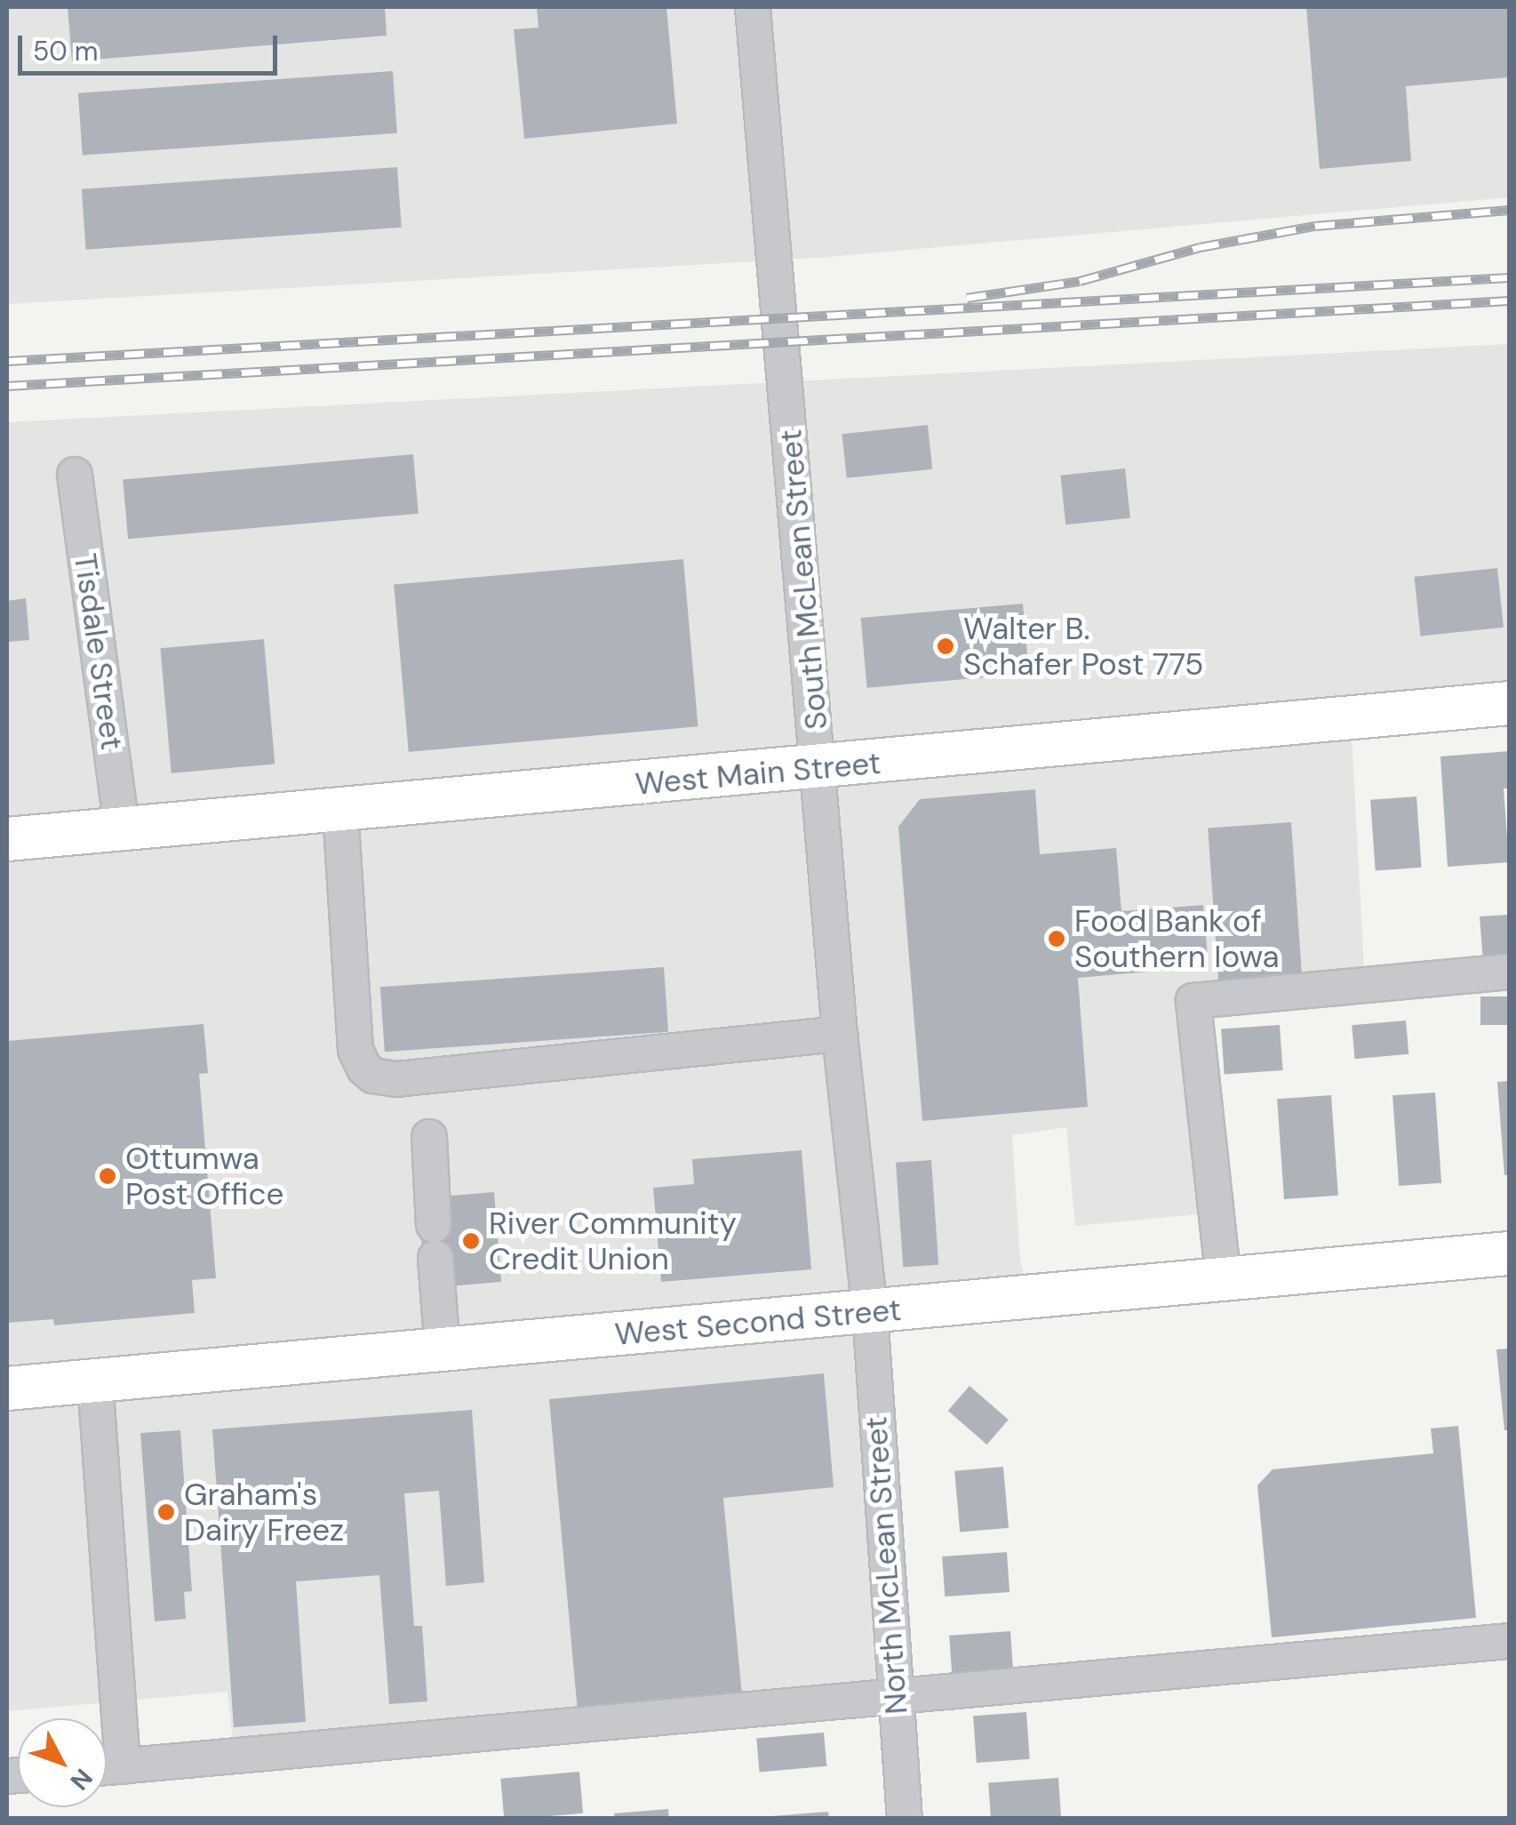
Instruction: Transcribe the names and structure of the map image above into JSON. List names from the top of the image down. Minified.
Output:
{"streets":{"main road":["West Main Street","West Second Street"],"street":["South McLean Street","Tisdale Street","North McLean Street"]},"crossings":[["South McLean Street","West Main Street"],["South McLean Street","West Second Street"],["South McLean Street","North McLean Street"],["Tisdale Street","West Main Street"],["West Second Street","North McLean Street"]],"places":["Walter B. Schafer Post 775","Food Bank of Southern Iowa","Ottumwa Post Office","River Community Credit Union","Graham's Dairy Freez"],"scale_bar":"50 m","north":"bottom right"}
